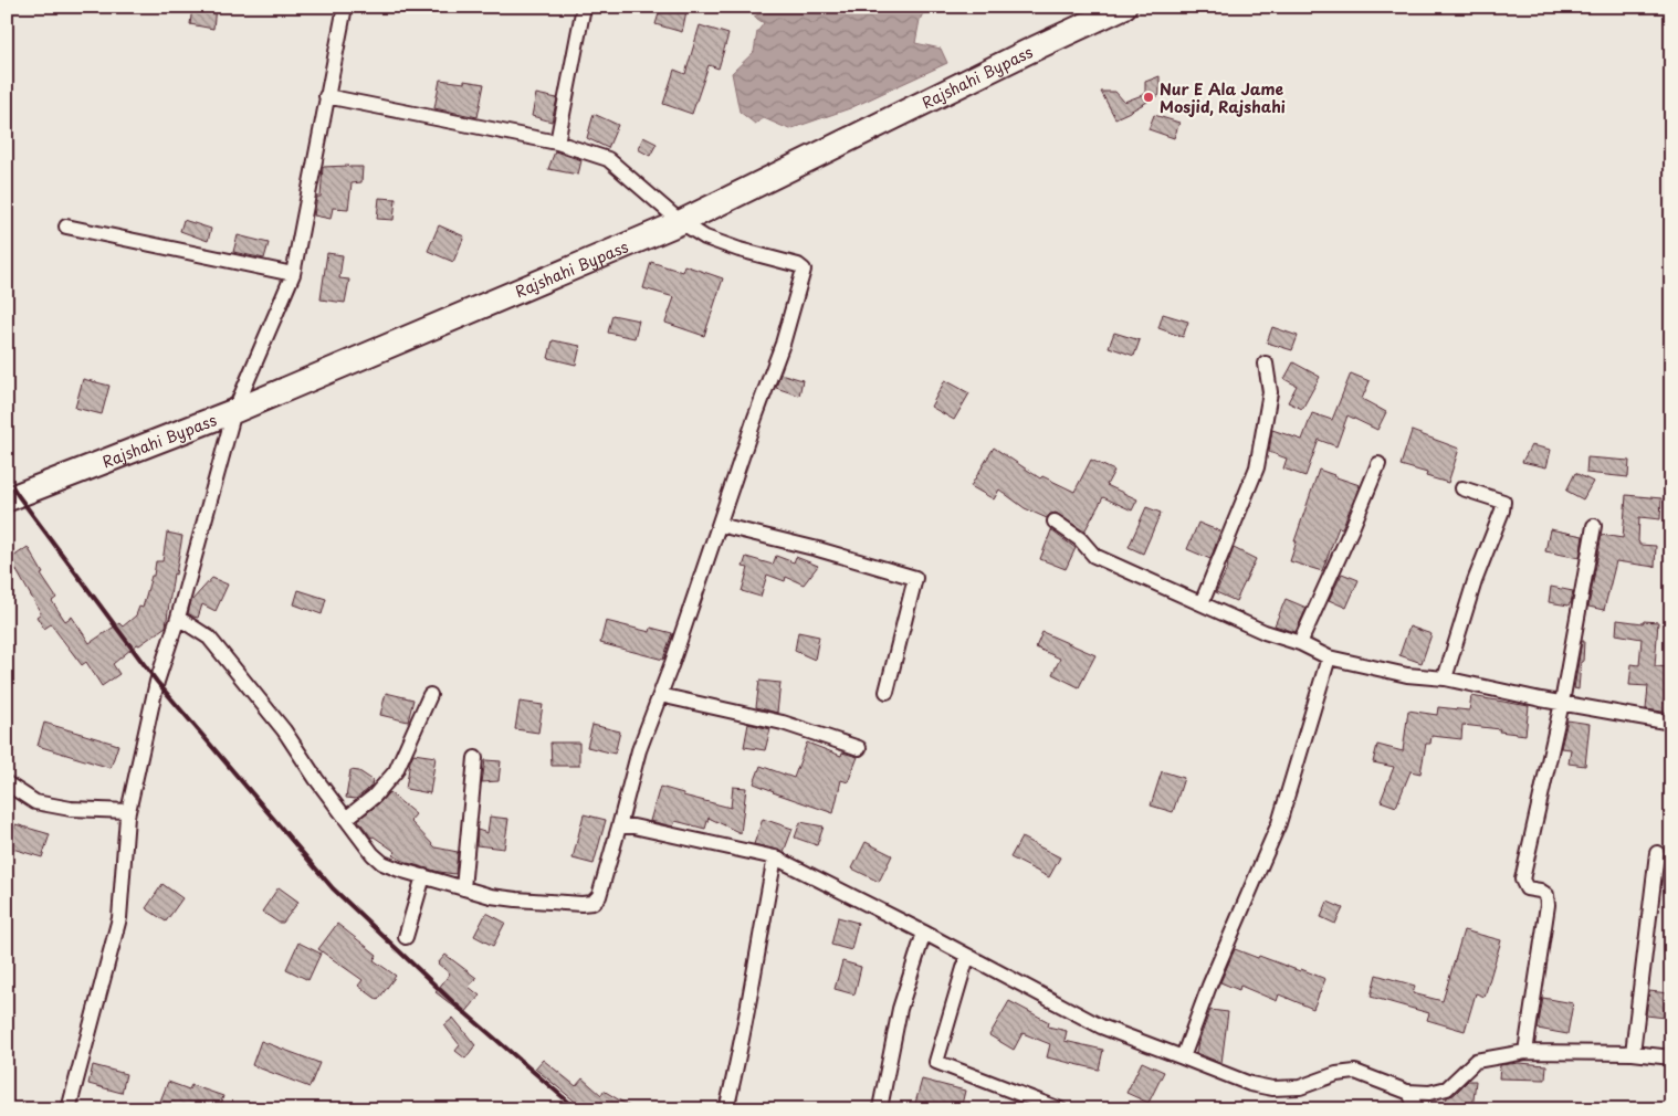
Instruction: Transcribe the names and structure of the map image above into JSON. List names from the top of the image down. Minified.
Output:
{"streets":{"highway":["Rajshahi Bypass"]},"places":["Nur E Ala Jame Mosjid, Rajshahi"]}
